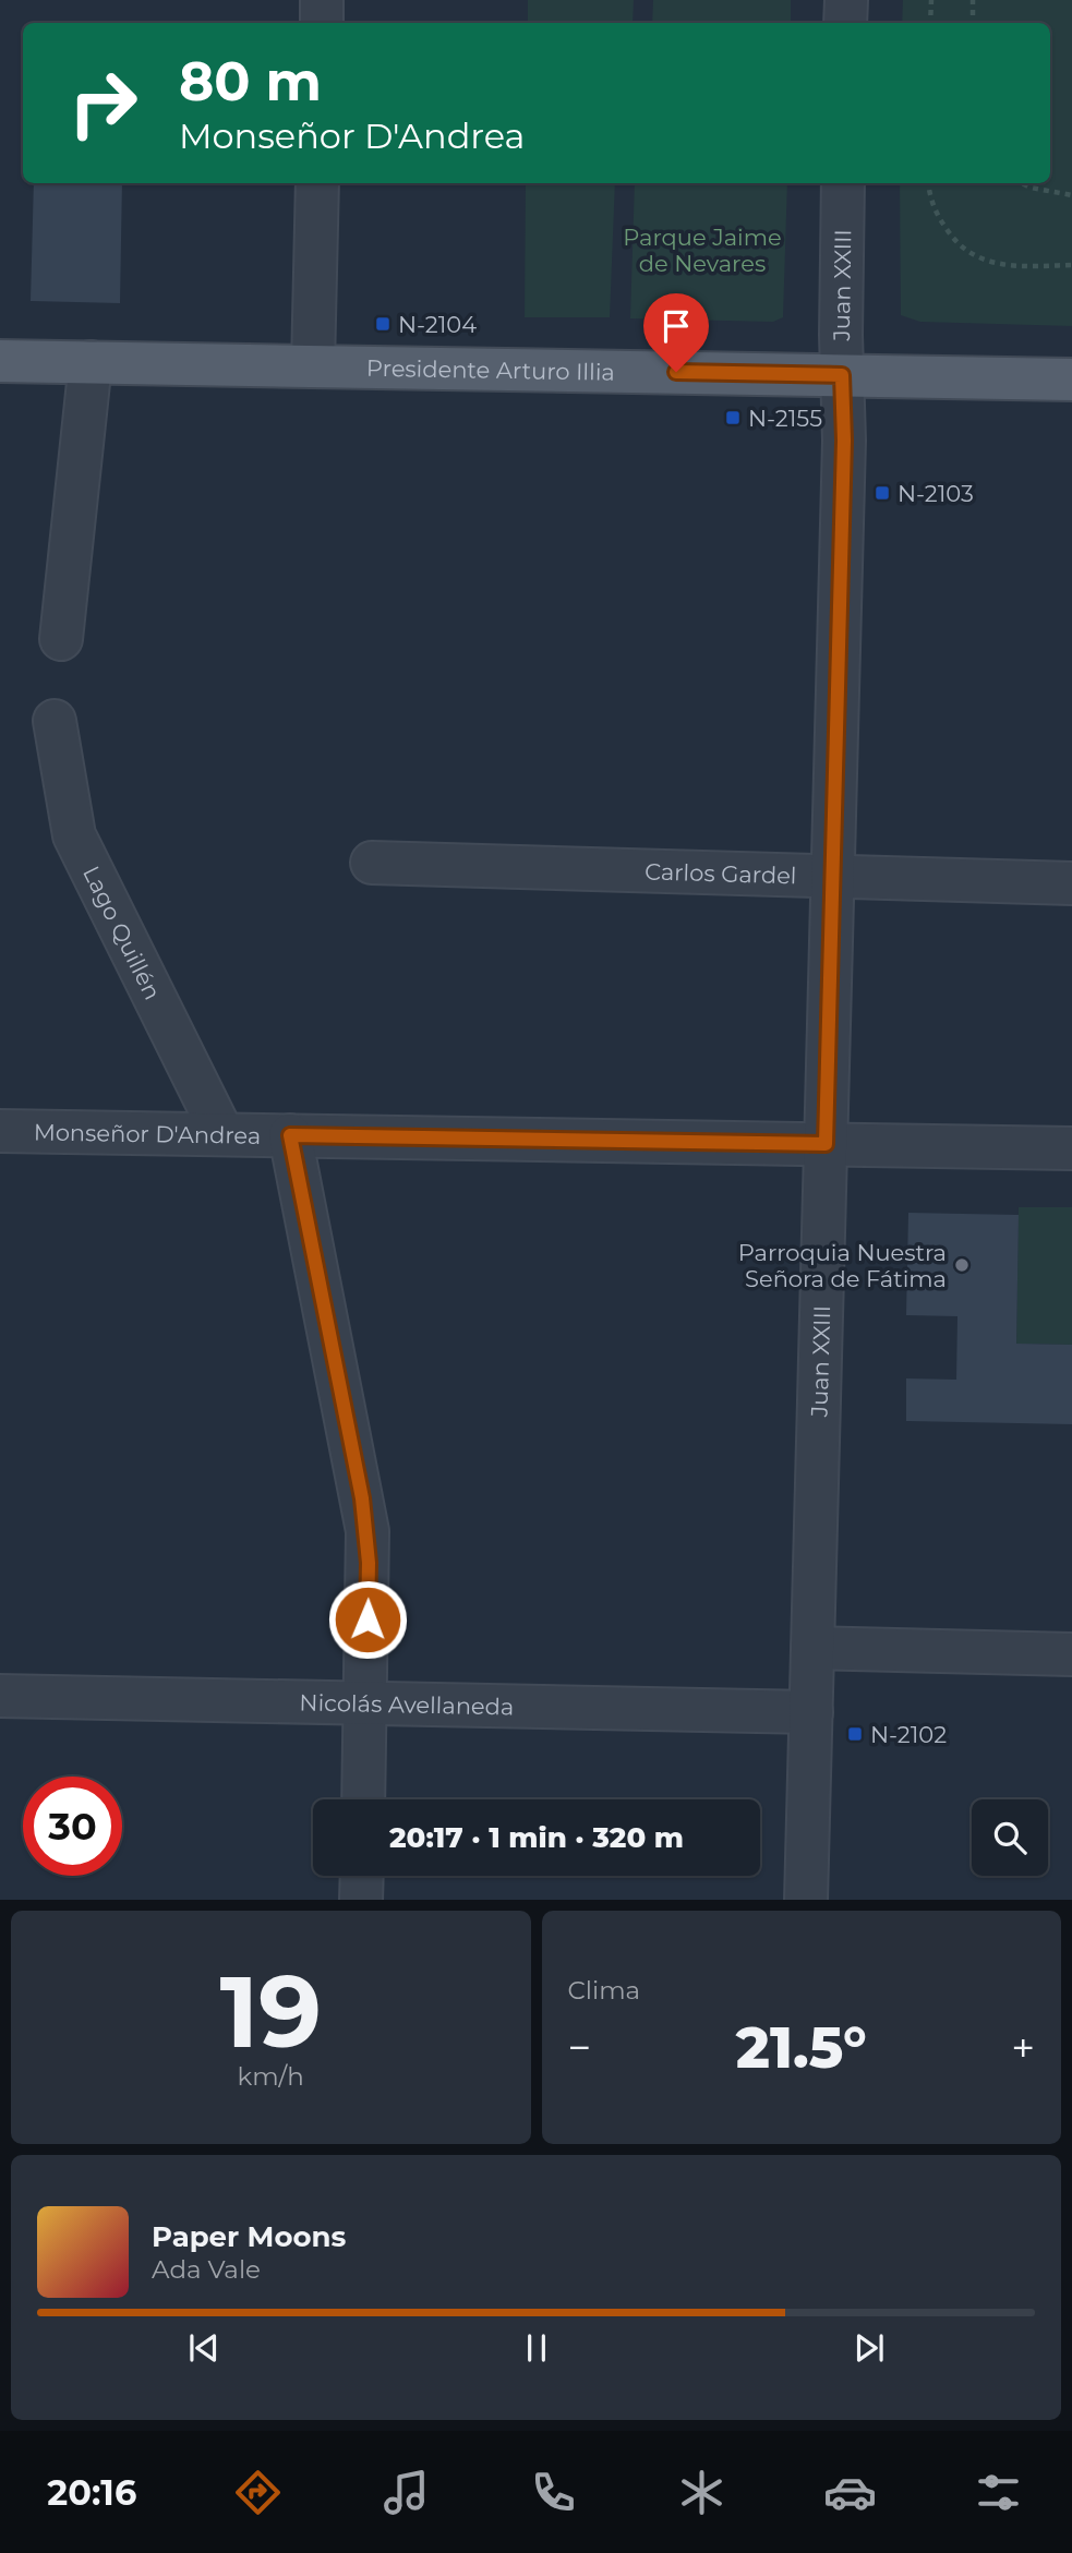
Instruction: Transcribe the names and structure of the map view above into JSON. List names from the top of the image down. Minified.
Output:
{"streets":{"main road":["Presidente Arturo Illia"],"street":["Juan XXIII","Carlos Gardel","Lago Quillén","Monseñor D'Andrea","Nicolás Avellaneda"]},"crossings":[["Juan XXIII","Presidente Arturo Illia"],["Juan XXIII","Carlos Gardel"],["Juan XXIII","Monseñor D'Andrea"],["Juan XXIII","Nicolás Avellaneda"],["Lago Quillén","Monseñor D'Andrea"]],"parks":["Parque Jaime de Nevares"],"places":{"transit":["N-2104","N-2155","N-2103","N-2102"],"other":["Parroquia Nuestra Señora de Fátima"]},"page":{"turn":["80 m","Monseñor D'Andrea"],"limit":"30","trip":"20:17 · 1 min · 320 m","tile":[["19","km/h"],"Clima"],"heat":["−","21.5°","+"],"song":["Paper Moons","Ada Vale"],"tabs":"20:16"}}
